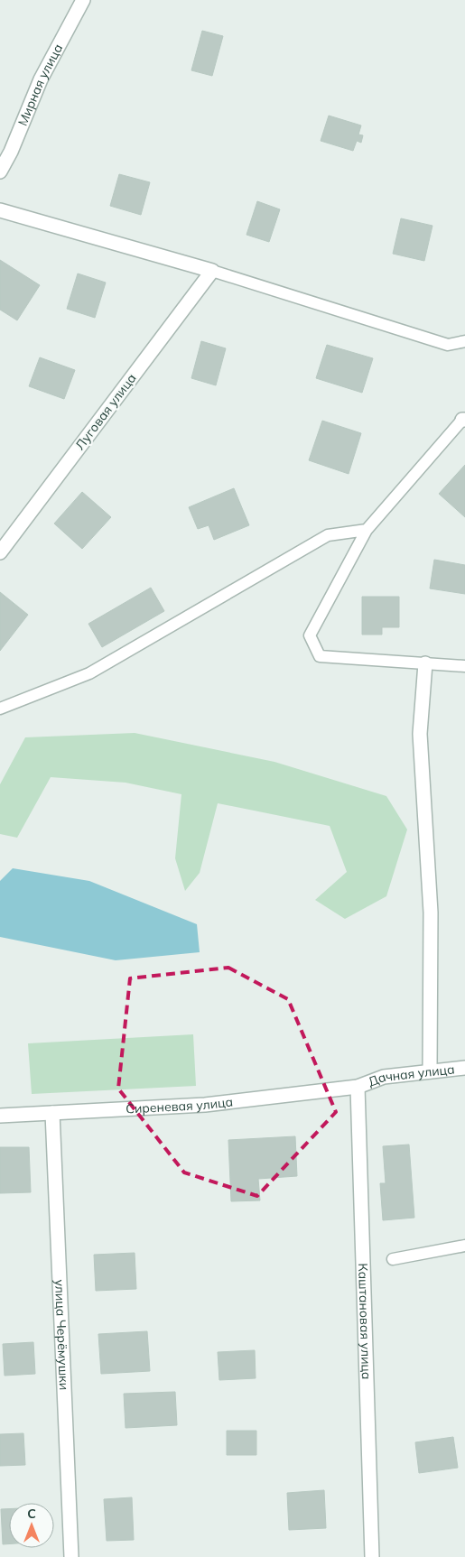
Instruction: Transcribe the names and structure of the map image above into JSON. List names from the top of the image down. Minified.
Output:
{"streets":{"street":["Мирная улица","Луговая улица","Дачная улица","Сиреневая улица","Каштановая улица","улица Черёмушки"]},"crossings":[["Дачная улица","Сиреневая улица"],["Дачная улица","Каштановая улица"],["Сиреневая улица","Каштановая улица"],["Сиреневая улица","улица Черёмушки"]],"north":"top"}
